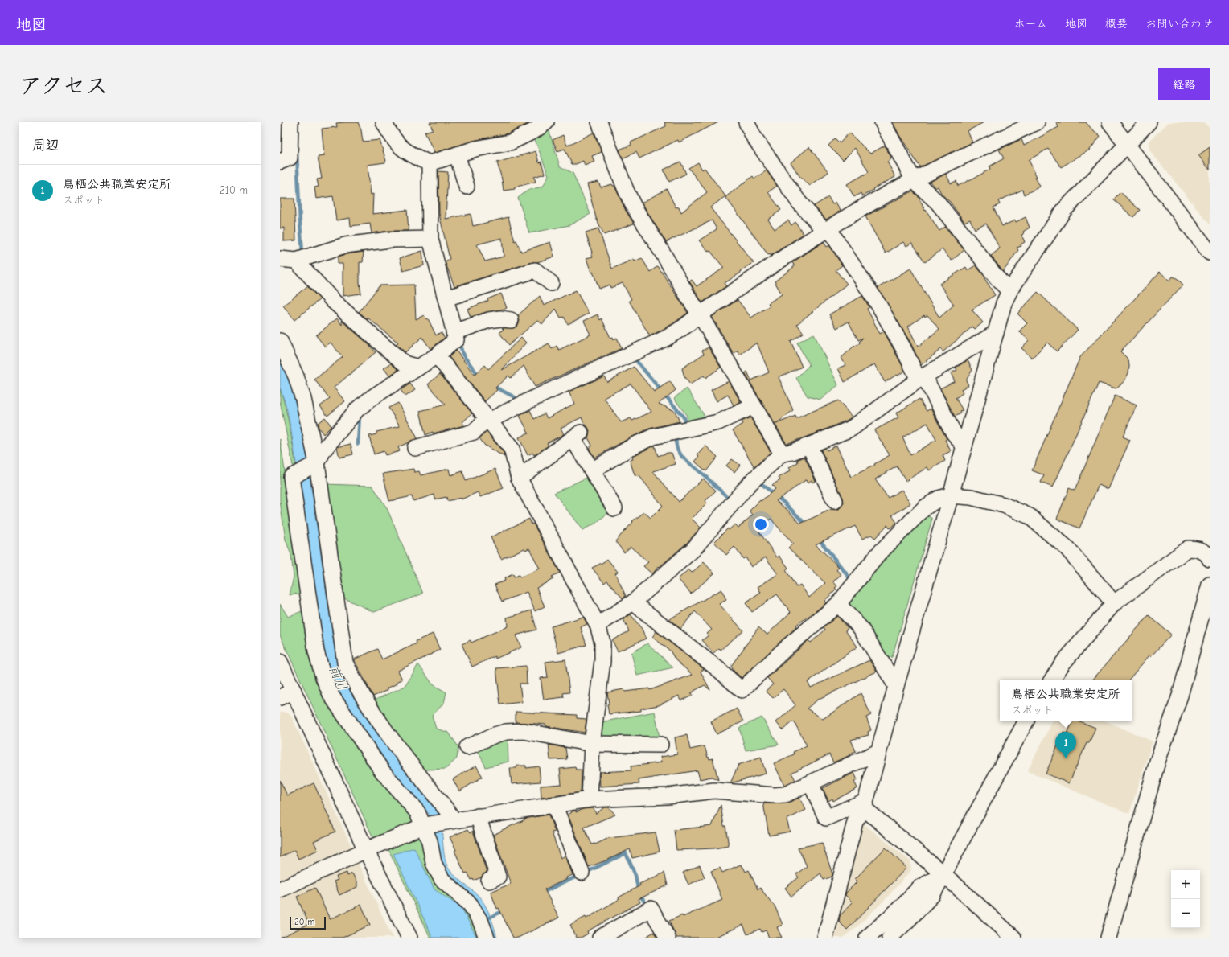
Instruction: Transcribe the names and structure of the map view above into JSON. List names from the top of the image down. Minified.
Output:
{"water":["前川"],"scale_bar":"20 m","page":{"header":"地図","nav":["ホーム","地図","概要","お問い合わせ"],"title":"アクセス","buttons":"経路","heading":"周辺","list":[{"mark":"1","name":"鳥栖公共職業安定所","note":"スポット","value":"210 m"}],"popup":["鳥栖公共職業安定所","スポット"],"pins":"1","map_buttons":["+","−"],"scale":"20 m"}}
